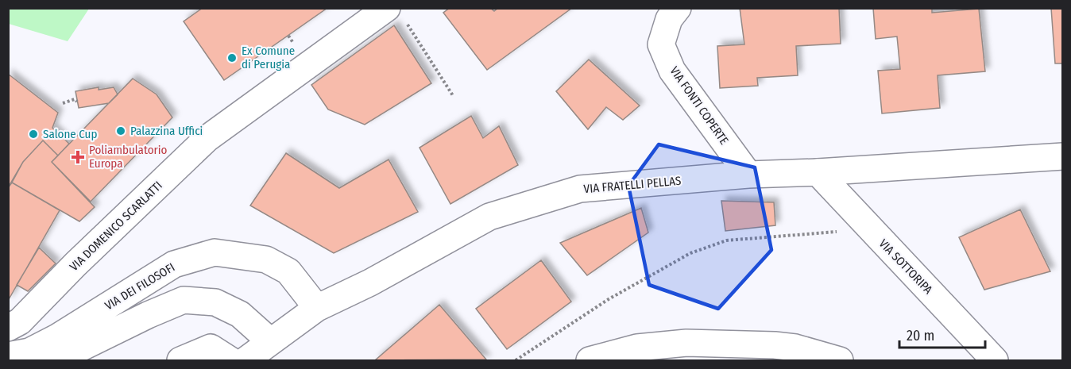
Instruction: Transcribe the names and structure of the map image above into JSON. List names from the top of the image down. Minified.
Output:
{"streets":{"street":["VIA FONTI COPERTE","VIA FRATELLI PELLAS","VIA DOMENICO SCARLATTI","VIA SOTTORIPA","VIA DEI FILOSOFI"]},"crossings":[["VIA FONTI COPERTE","VIA FRATELLI PELLAS"],["VIA FRATELLI PELLAS","VIA SOTTORIPA"],["VIA FRATELLI PELLAS","VIA DEI FILOSOFI"]],"places":{"other":["Ex Comune di Perugia","Palazzina Uffici","Salone Cup"],"health":["Poliambulatorio Europa"]},"scale_bar":"20 m"}
